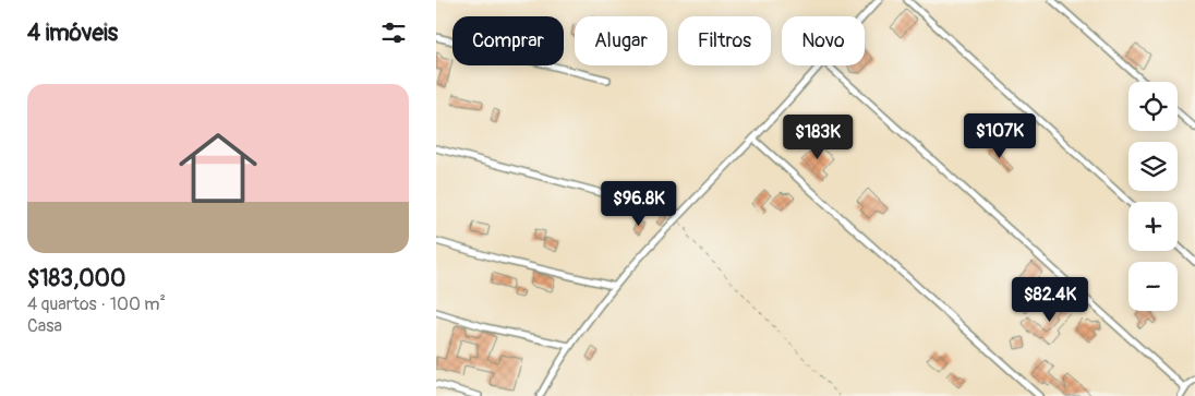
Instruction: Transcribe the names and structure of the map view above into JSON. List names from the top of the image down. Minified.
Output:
{"page":{"heading":"4 imóveis","chip":["Comprar","Alugar","Filtros","Novo"],"list":[{"name":"$183,000","note":"4 quartos · 100 m² · Casa"}],"map_buttons":["+","−"],"price":["$107K","$183K","$96.8K","$82.4K"]}}
